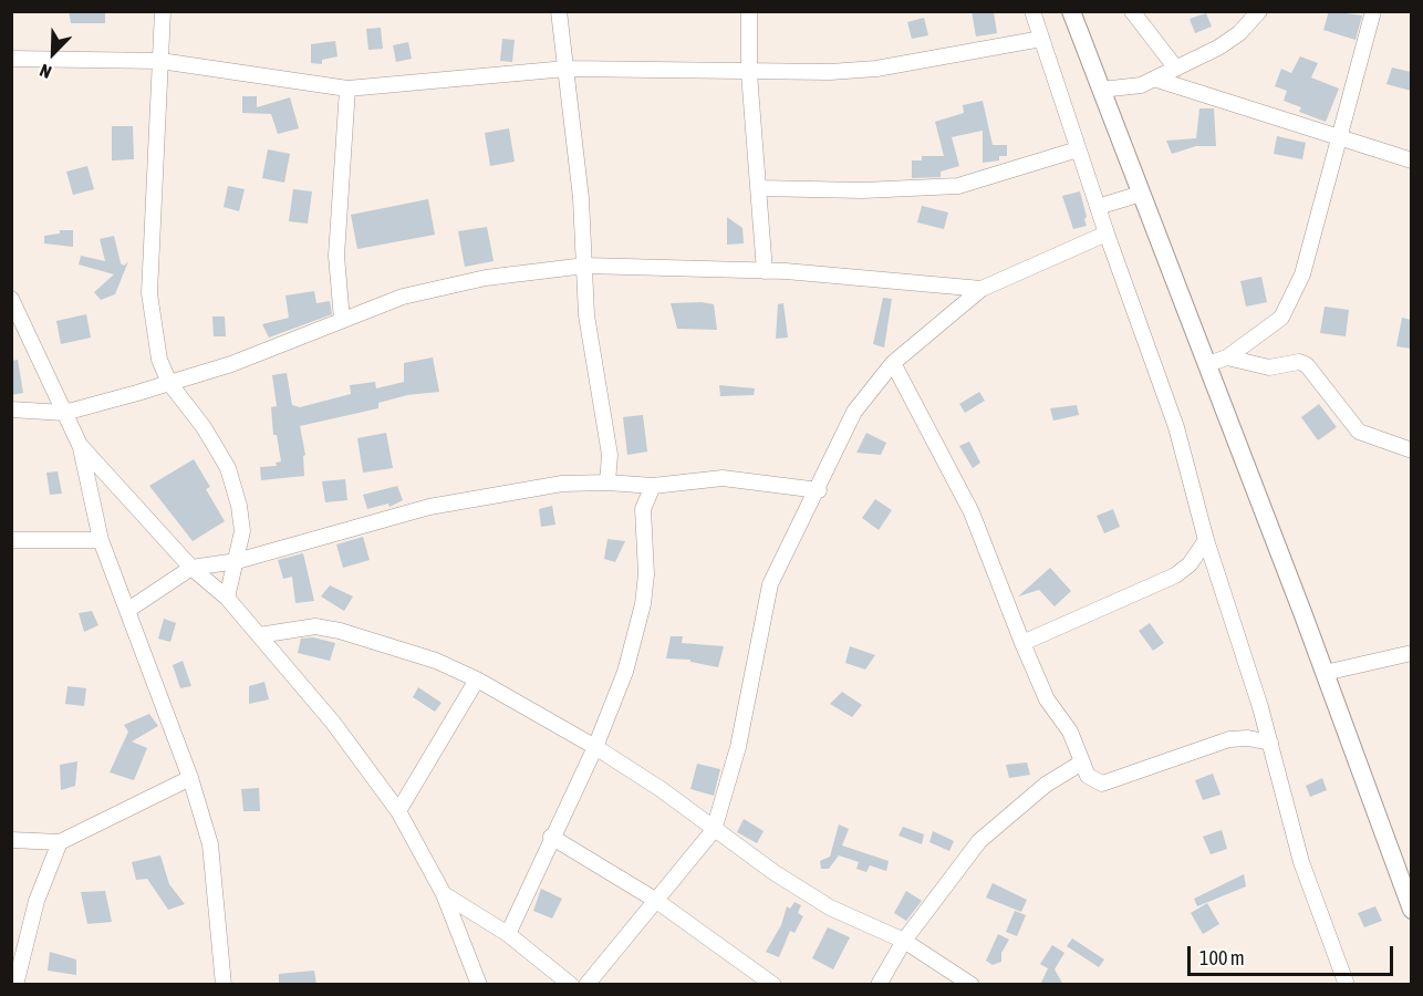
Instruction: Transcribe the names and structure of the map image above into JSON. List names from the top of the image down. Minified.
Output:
{"scale_bar":"100 m","north":"bottom left"}
